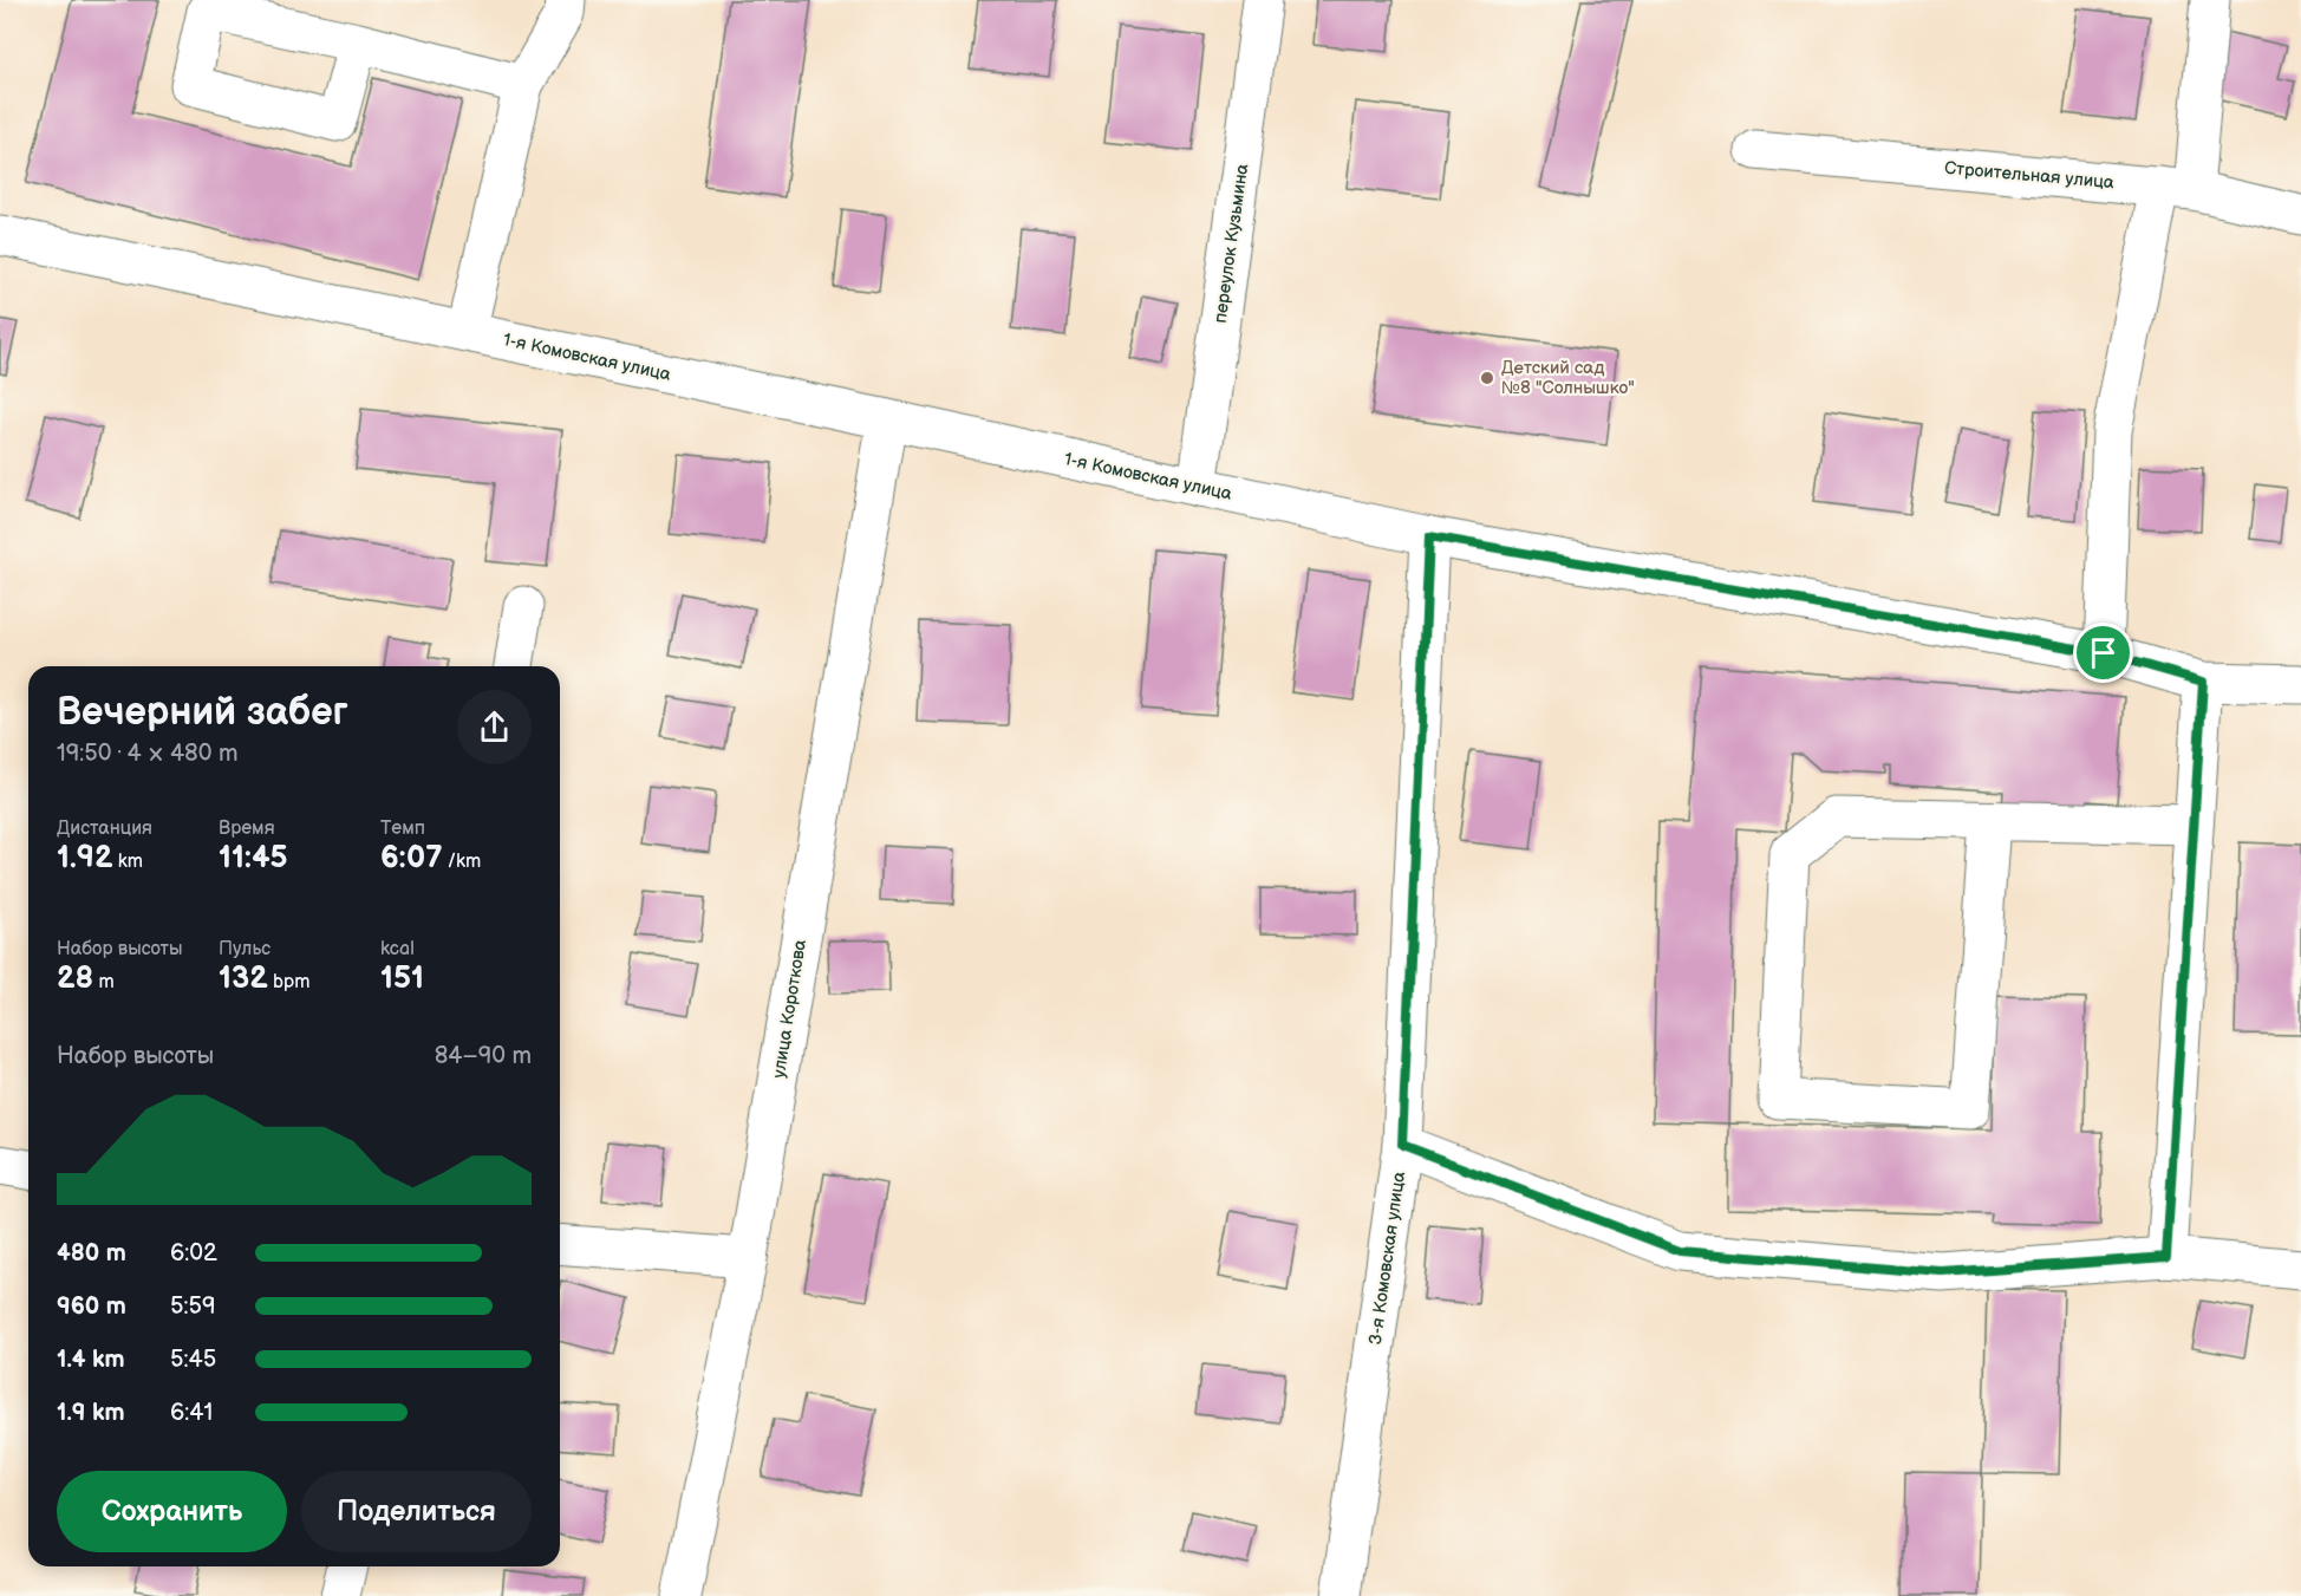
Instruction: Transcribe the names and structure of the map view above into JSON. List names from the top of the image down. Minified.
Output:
{"streets":{"street":["Строительная улица","переулок Кузьмина","1-я Комовская улица","улица Короткова","3-я Комовская улица"]},"crossings":[["переулок Кузьмина","1-я Комовская улица"],["1-я Комовская улица","улица Короткова"],["1-я Комовская улица","3-я Комовская улица"]],"places":["Детский сад №8 \"Солнышко\""],"page":{"heading":["Вечерний забег","19:50 · 4 × 480 m"],"stats":[["Дистанция","1.92 km"],["Время","11:45"],["Темп","6:07 /km"],["Набор высоты","28 m"],["Пульс","132 bpm"],["kcal","151"]],"chart":["Набор высоты","84–90 m"],"list":[{"name":"480 m","note":"6:02"},{"name":"960 m","note":"5:59"},{"name":"1.4 km","note":"5:45"},{"name":"1.9 km","note":"6:41"}],"buttons":["Сохранить","Поделиться"]}}
